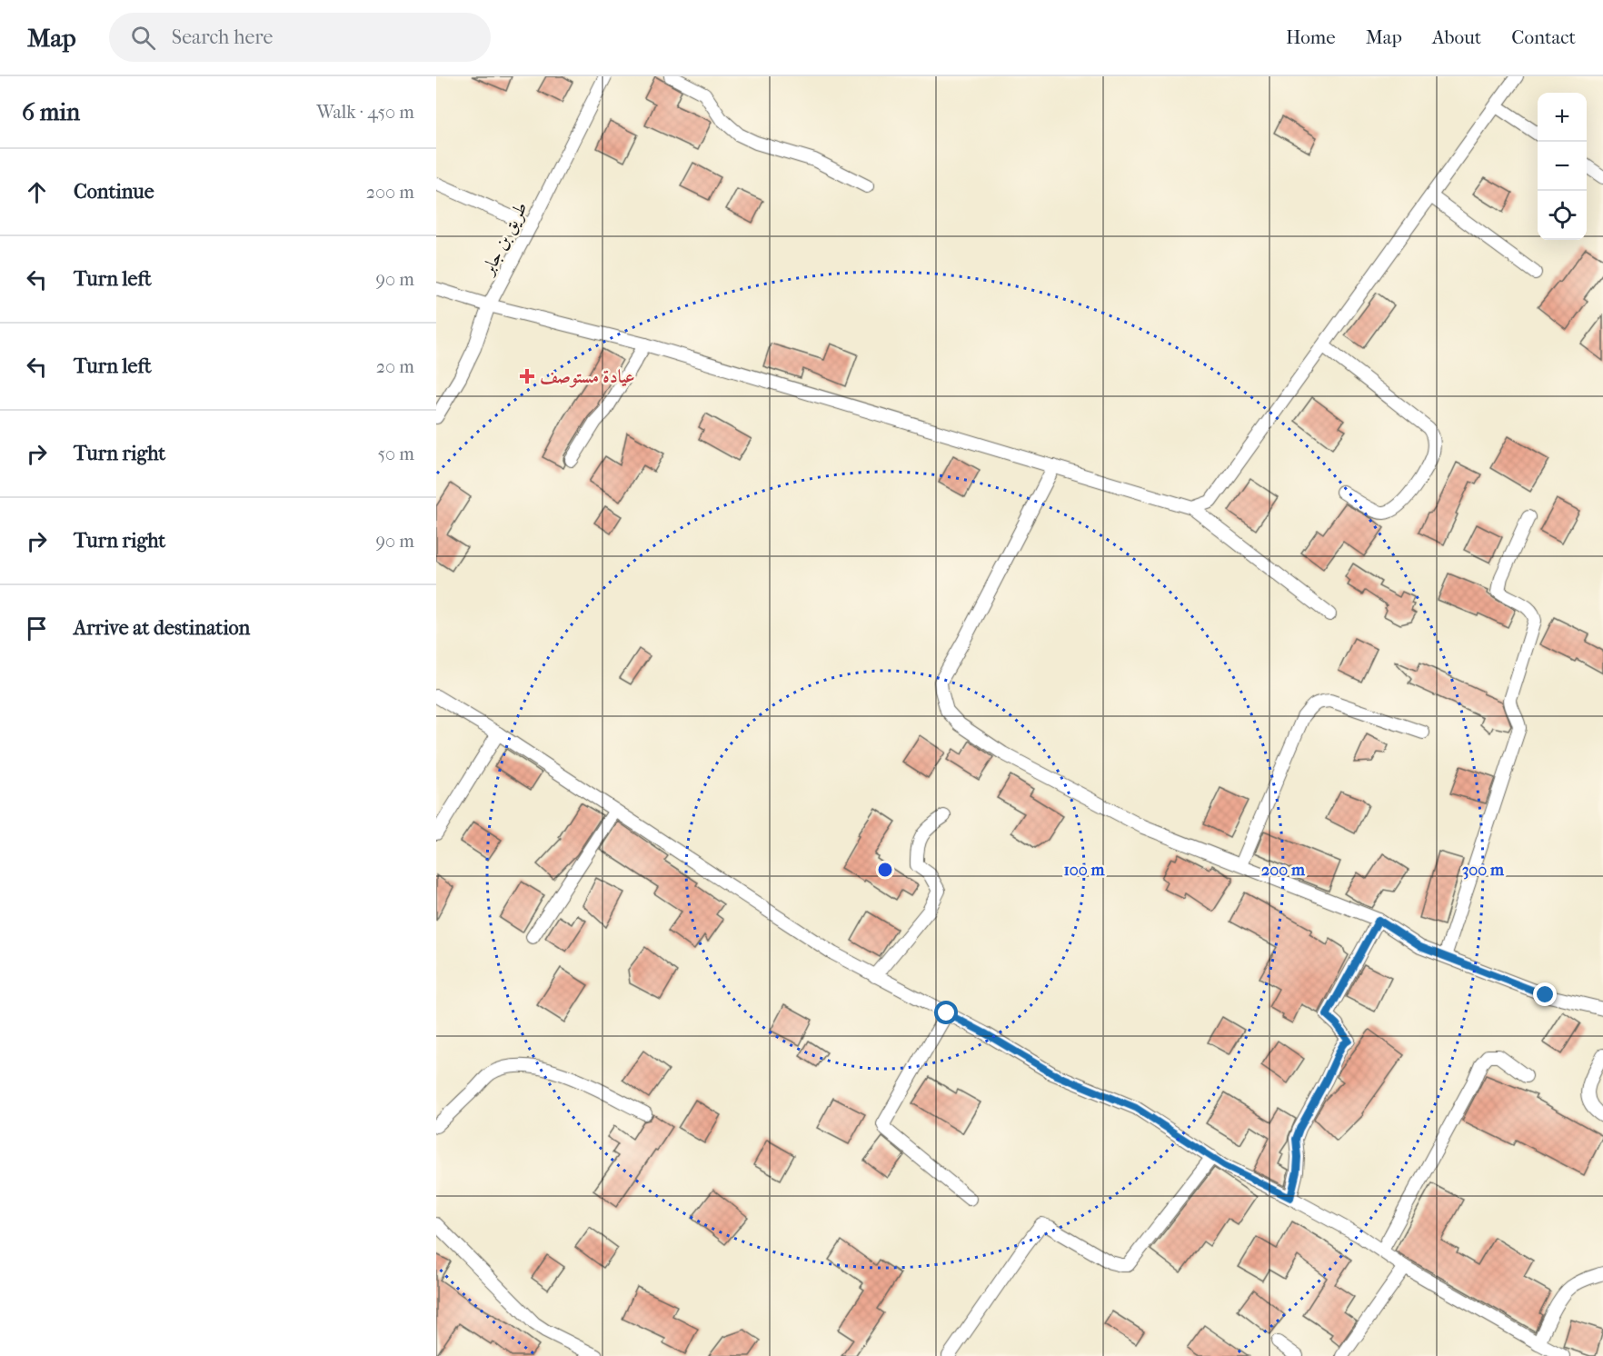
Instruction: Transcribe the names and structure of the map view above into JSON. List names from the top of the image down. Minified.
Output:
{"streets":{"street":["طريق بن جابر"]},"places":{"health":["عيادة مستوصف"]},"page":{"header":"Map","search":"Search here","nav":["Home","Map","About","Contact"],"heading":["6 min","Walk · 450 m"],"map_buttons":["+","−"],"list":[["Continue","200 m"],["Turn left","90 m"],["Turn left","20 m"],["Turn right","50 m"],["Turn right","90 m"],"Arrive at destination"]},"rings":["100 m","200 m","300 m"]}
